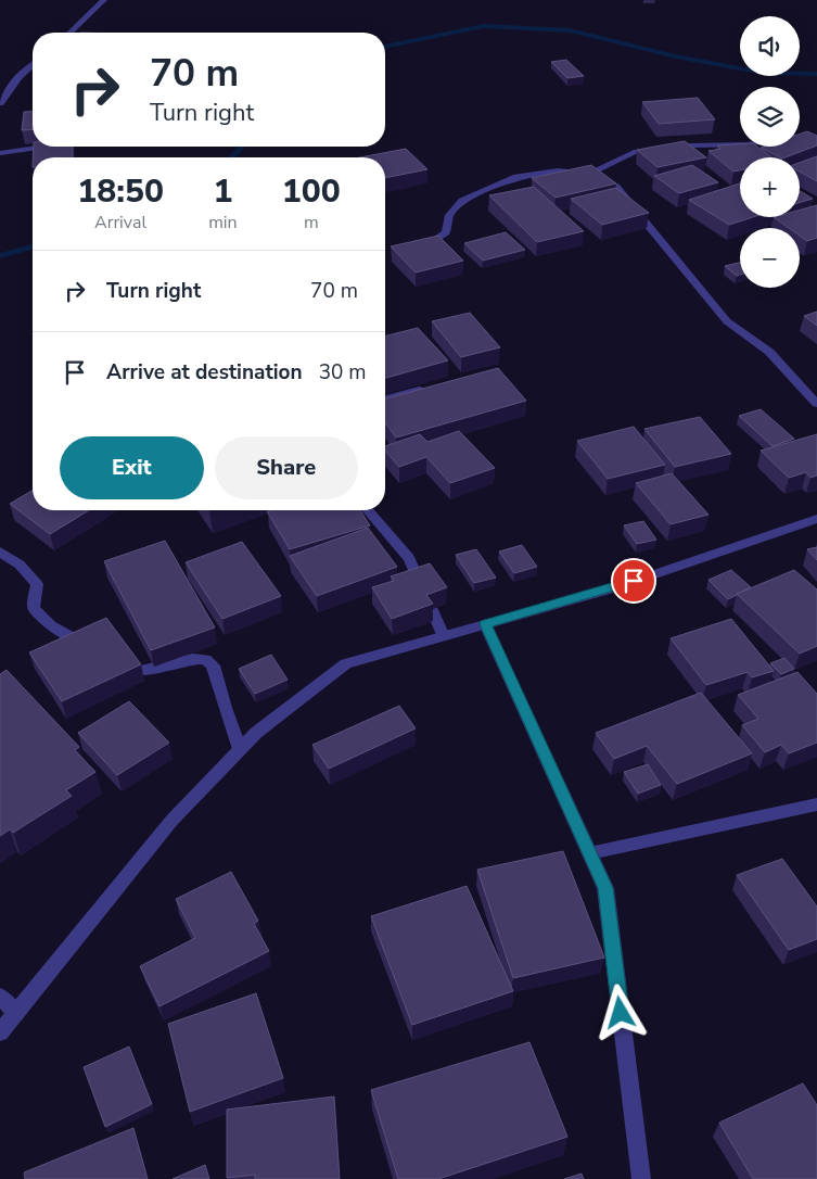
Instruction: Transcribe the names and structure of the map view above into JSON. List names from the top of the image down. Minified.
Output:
{"page":{"map_buttons":["+","−"],"turn":["70 m","Turn right"],"eta":["18:50","Arrival","1","min","100","m"],"list":[{"name":"Turn right","value":"70 m"},{"name":"Arrive at destination","value":"30 m"}],"buttons":["Exit","Share"]}}
